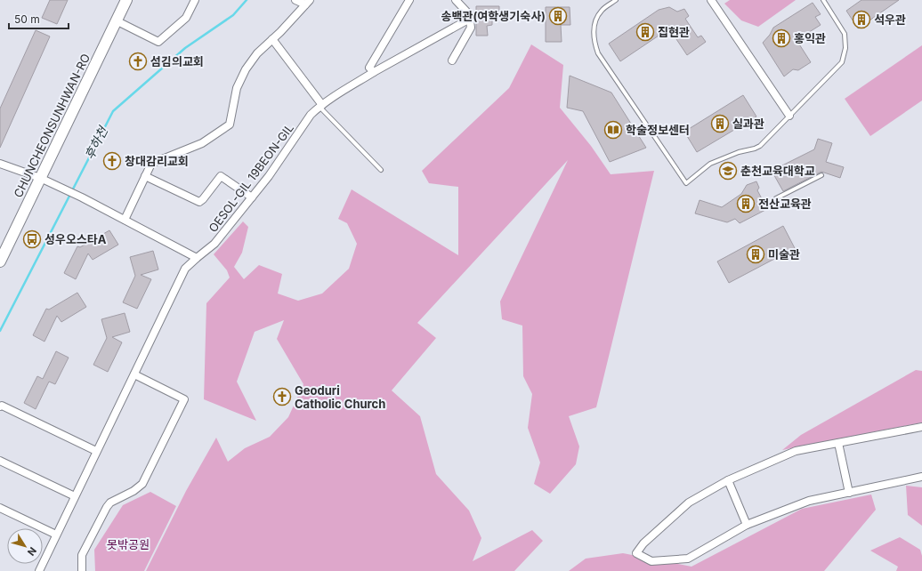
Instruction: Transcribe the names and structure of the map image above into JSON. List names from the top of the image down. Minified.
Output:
{"streets":{"street":["CHUNCHEONSUNHWAN-RO","OESOL-GIL 19BEON-GIL"]},"water":["후하천"],"parks":["못밖공원"],"places":{"building":["송백관(여학생기숙사)","석우관","집현관","홍익관","실과관","전산교육관","미술관"],"church":["섬김의교회","창대감리교회","Geoduri Catholic Church"],"library":["학술정보센터"],"school or university":["춘천교육대학교"],"bus stop":["성우오스타A"]},"scale_bar":"50 m","north":"bottom right"}
